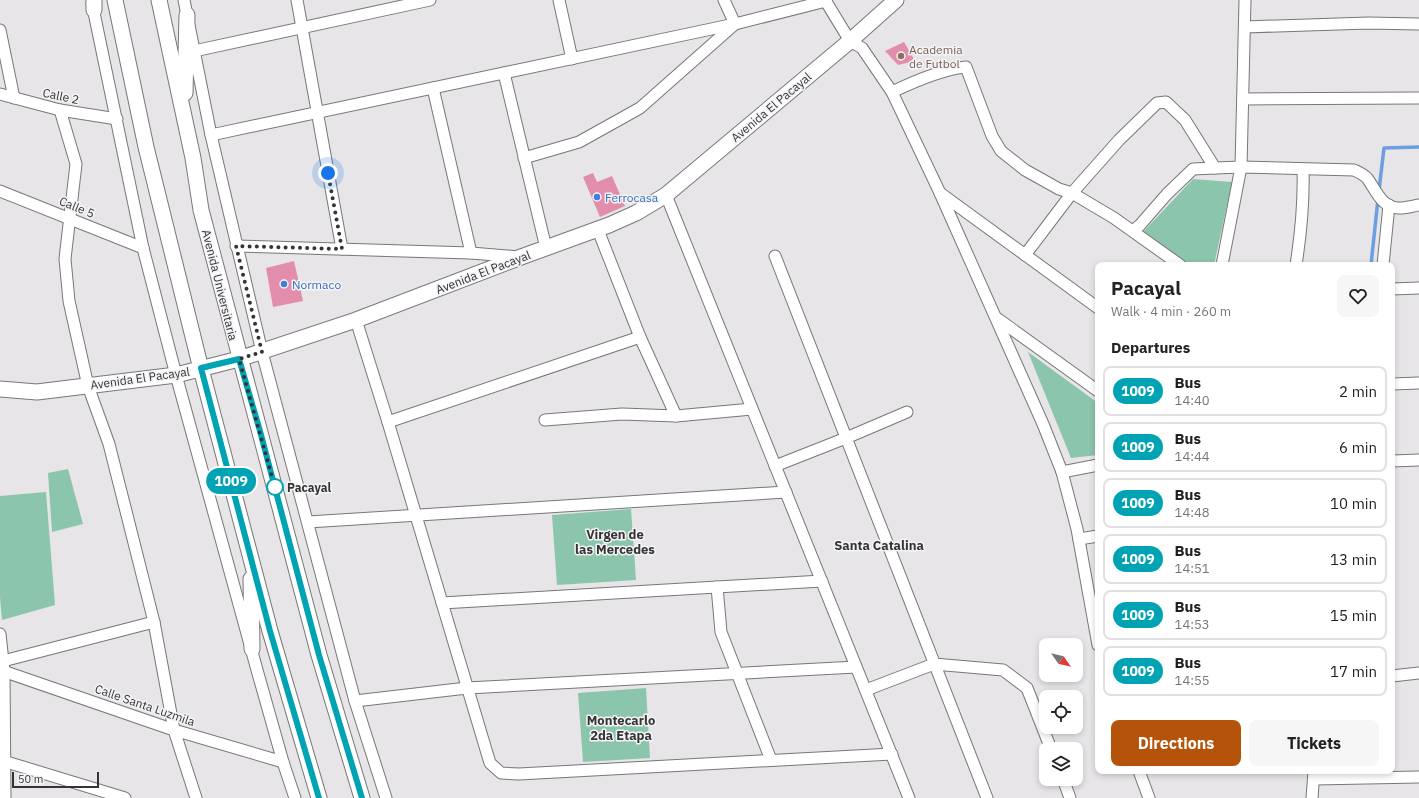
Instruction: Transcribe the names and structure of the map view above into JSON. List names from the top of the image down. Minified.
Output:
{"streets":{"street":["Calle 2","Avenida El Pacayal","Calle 5","Avenida Universitaria","Calle Santa Luzmila"]},"crossings":[["Avenida El Pacayal","Avenida Universitaria"]],"districts":["Virgen de las Mercedes","Santa Catalina","Montecarlo 2da Etapa"],"places":["Academia de Futbol","Ferrocasa","Normaco","Pacayal"],"lines":["bus line 1009"],"scale_bar":"50 m","north":"bottom right","page":{"on_map":"1009","heading":[["Pacayal","Walk · 4 min · 260 m"],"Departures"],"list":[{"mark":"1009","name":"Bus","note":"14:40","value":"2 min"},{"mark":"1009","name":"Bus","note":"14:44","value":"6 min"},{"mark":"1009","name":"Bus","note":"14:48","value":"10 min"},{"mark":"1009","name":"Bus","note":"14:51","value":"13 min"},{"mark":"1009","name":"Bus","note":"14:53","value":"15 min"},{"mark":"1009","name":"Bus","note":"14:55","value":"17 min"}],"buttons":["Directions","Tickets"],"scale":"50 m"}}
